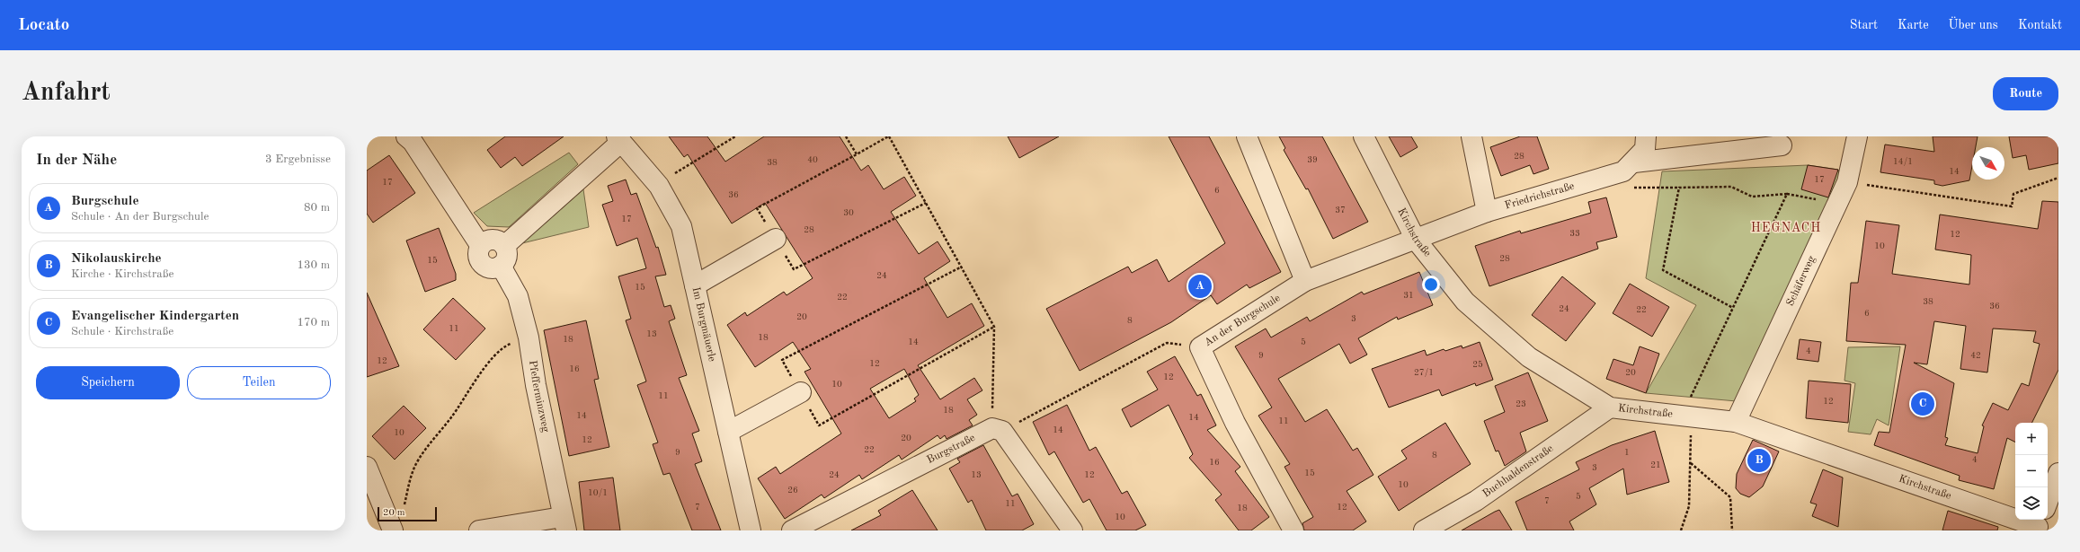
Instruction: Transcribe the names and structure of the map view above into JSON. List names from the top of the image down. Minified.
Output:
{"streets":{"street":["Friedrichstraße","Kirchstraße","Schäferweg","An der Burgschule","Im Burgmäuerle","Pfefferminzweg","Burgstraße","Buchhaldenstraße"]},"crossings":[["Friedrichstraße","Kirchstraße"],["Friedrichstraße","An der Burgschule"],["Kirchstraße","Schäferweg"],["Kirchstraße","An der Burgschule"],["Kirchstraße","Buchhaldenstraße"]],"districts":["HEGNACH"],"house_numbers":["28","40","39","14/1","38","14","17","17","6","36","37","30","17","28","33","12","10","28","15","24","15","31","22","38","36","24","22","6","20","3","8","11","13","18","18","14","5","4","9","42","12","12","25","16","27/1","20","12","10","11","12","23","18","14","14","11","14","10","20","12","22","9","1","8","4","16","21","3","15","24","13","12","10","26","10/1","5","7","11","7","12","18","10"],"scale_bar":"20 m","north":"bottom right","page":{"header":"Locato","nav":["Start","Karte","Über uns","Kontakt"],"buttons":["Route",["Speichern","Teilen"]],"title":"Anfahrt","heading":["In der Nähe","3 Ergebnisse"],"list":[{"mark":"A","name":"Burgschule","note":"Schule · An der Burgschule","value":"80 m"},{"mark":"B","name":"Nikolauskirche","note":"Kirche · Kirchstraße","value":"130 m"},{"mark":"C","name":"Evangelischer Kindergarten","note":"Schule · Kirchstraße","value":"170 m"}],"pins":["A","C","B"],"map_buttons":["+","−"],"scale":"20 m"}}
